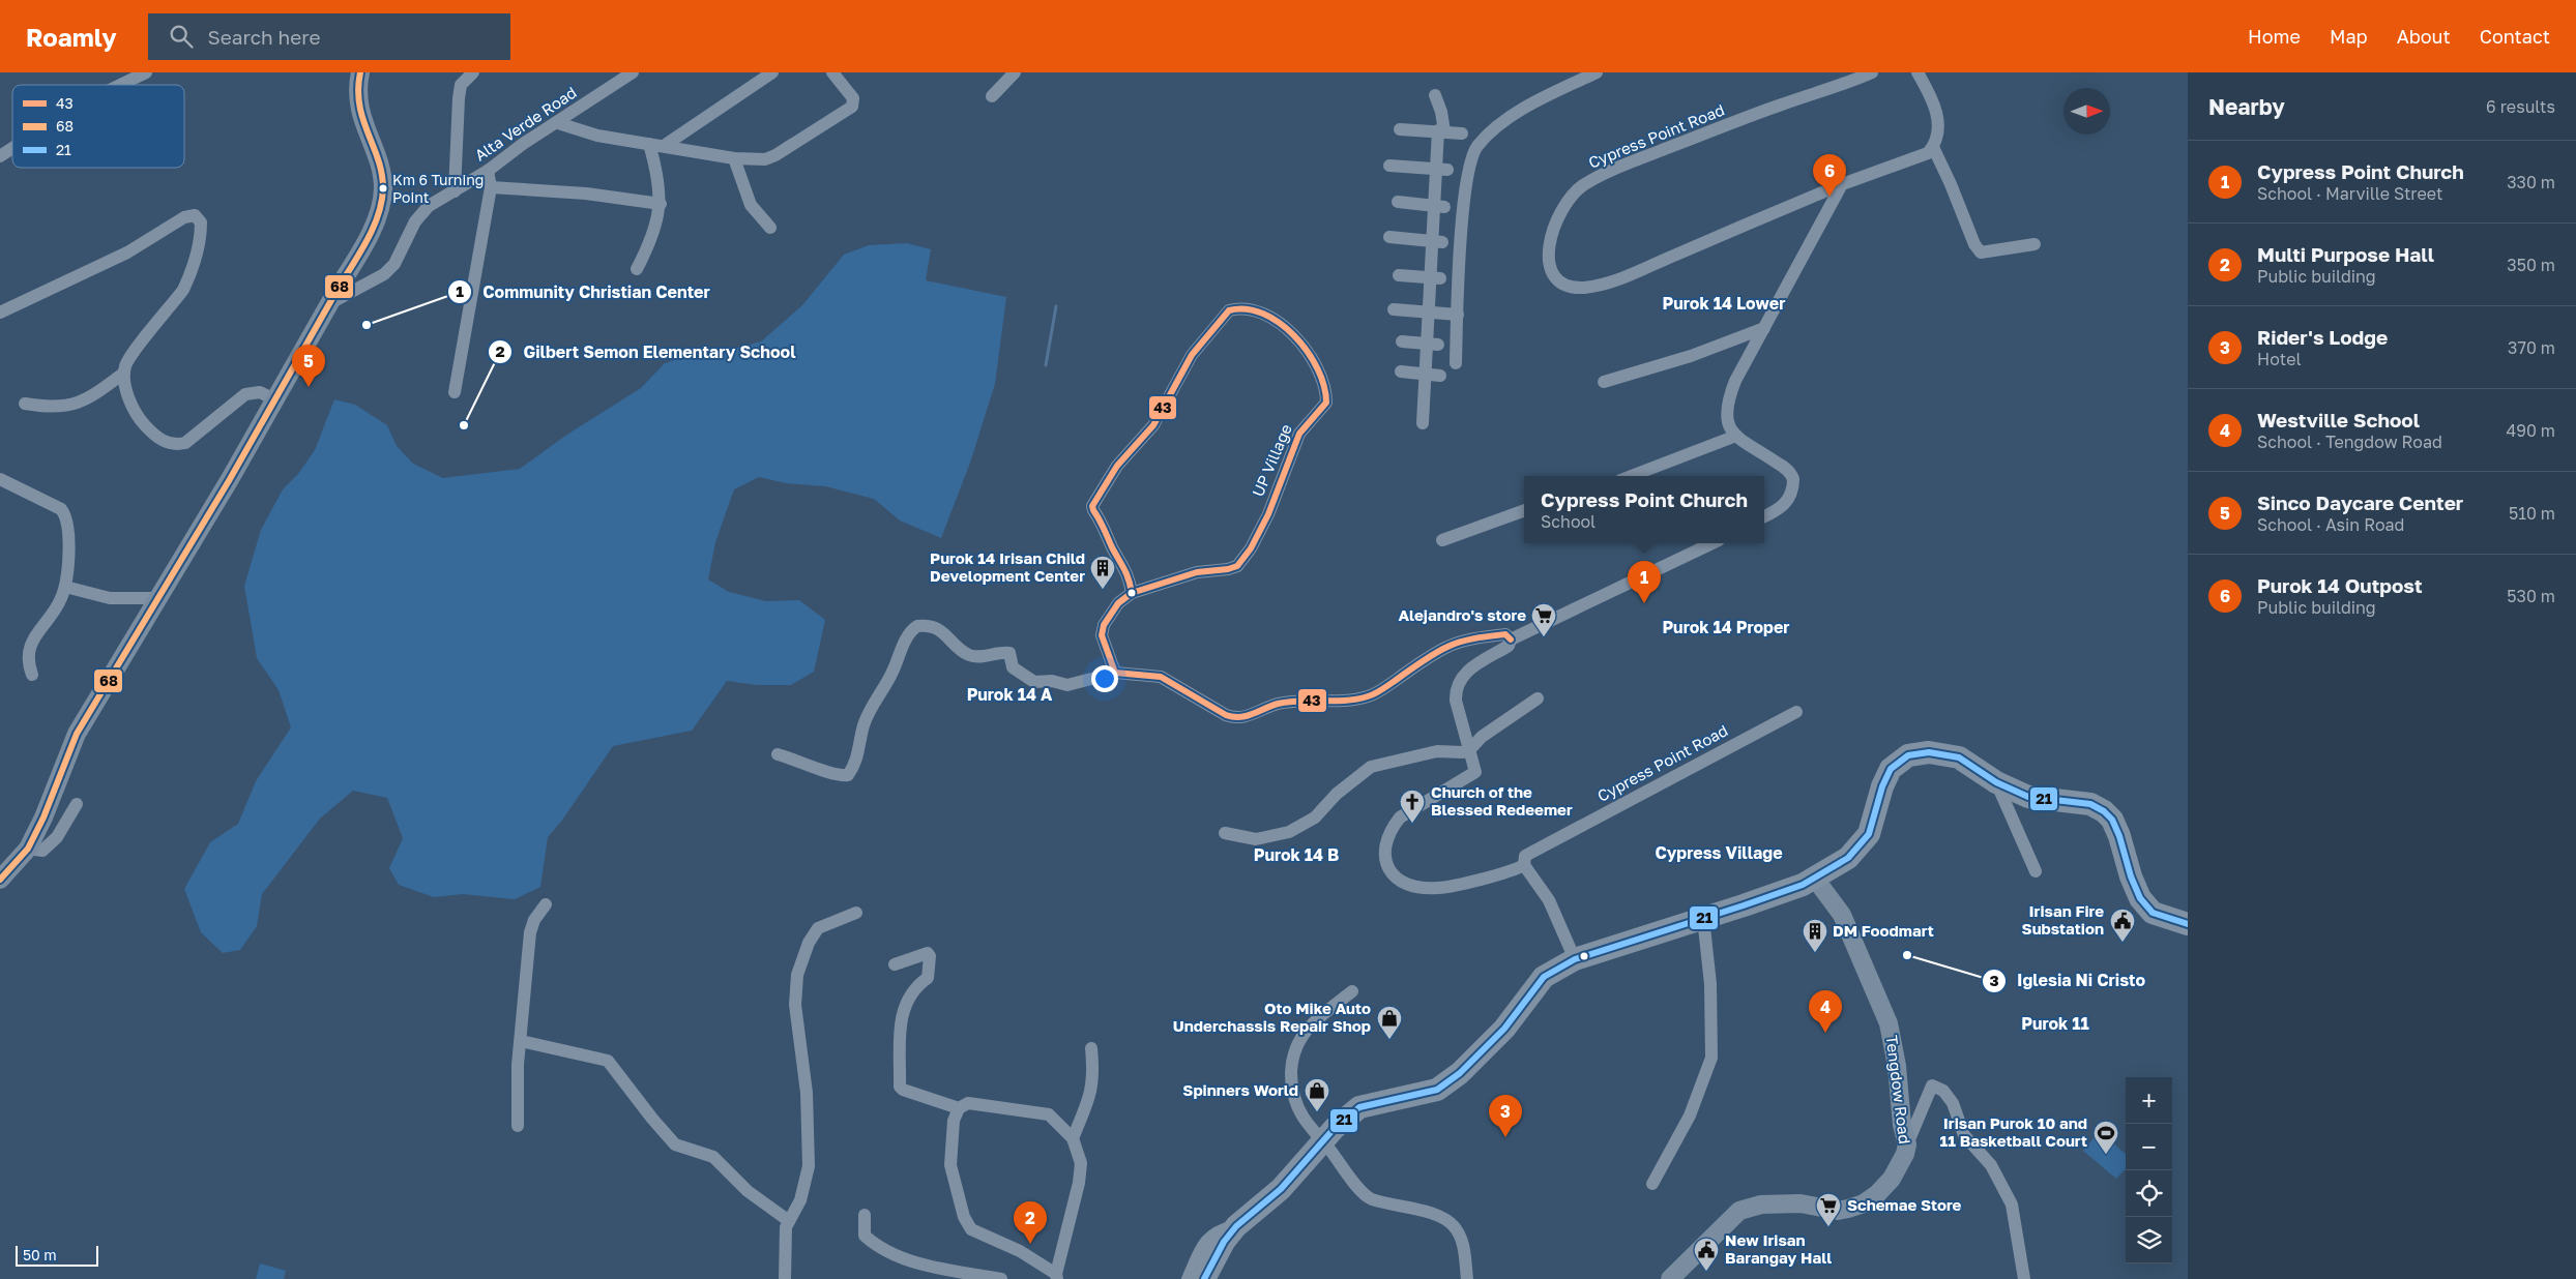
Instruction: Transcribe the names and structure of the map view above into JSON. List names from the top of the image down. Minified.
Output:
{"streets":{"main road":["Tengdow Road"],"street":["Alta Verde Road","Cypress Point Road","UP Village"]},"districts":["Purok 14 Lower","Purok 14 Proper","Purok 14 A","Cypress Village","Purok 14 B","Purok 11"],"places":{"other":["Km 6 Turning Point","Community Christian Center","Gilbert Semon Elementary School","Iglesia Ni Cristo"],"building":["Purok 14 Irisan Child Development Center","DM Foodmart"],"supermarket":["Alejandro's store","Schemae Store"],"church":["Church of the Blessed Redeemer"],"public building":["Irisan Fire Substation","New Irisan Barangay Hall"],"shop":["Oto Mike Auto Underchassis Repair Shop","Spinners World"],"sports":["Irisan Purok 10 and 11 Basketball Court"]},"lines":["transit line 68","transit line 43","transit line 21"],"legend":["43","68","21"],"scale_bar":"50 m","north":"right","page":{"header":"Roamly","search":"Search here","nav":["Home","Map","About","Contact"],"heading":["Nearby","6 results"],"list":[{"mark":"1","name":"Cypress Point Church","note":"School · Marville Street","value":"330 m"},{"mark":"2","name":"Multi Purpose Hall","note":"Public building","value":"350 m"},{"mark":"3","name":"Rider's Lodge","note":"Hotel","value":"370 m"},{"mark":"4","name":"Westville School","note":"School · Tengdow Road","value":"490 m"},{"mark":"5","name":"Sinco Daycare Center","note":"School · Asin Road","value":"510 m"},{"mark":"6","name":"Purok 14 Outpost","note":"Public building","value":"530 m"}],"pins":["6","5","1","4","3","2"],"popup":["Cypress Point Church","School"],"map_buttons":["+","−"],"scale":"50 m"}}
